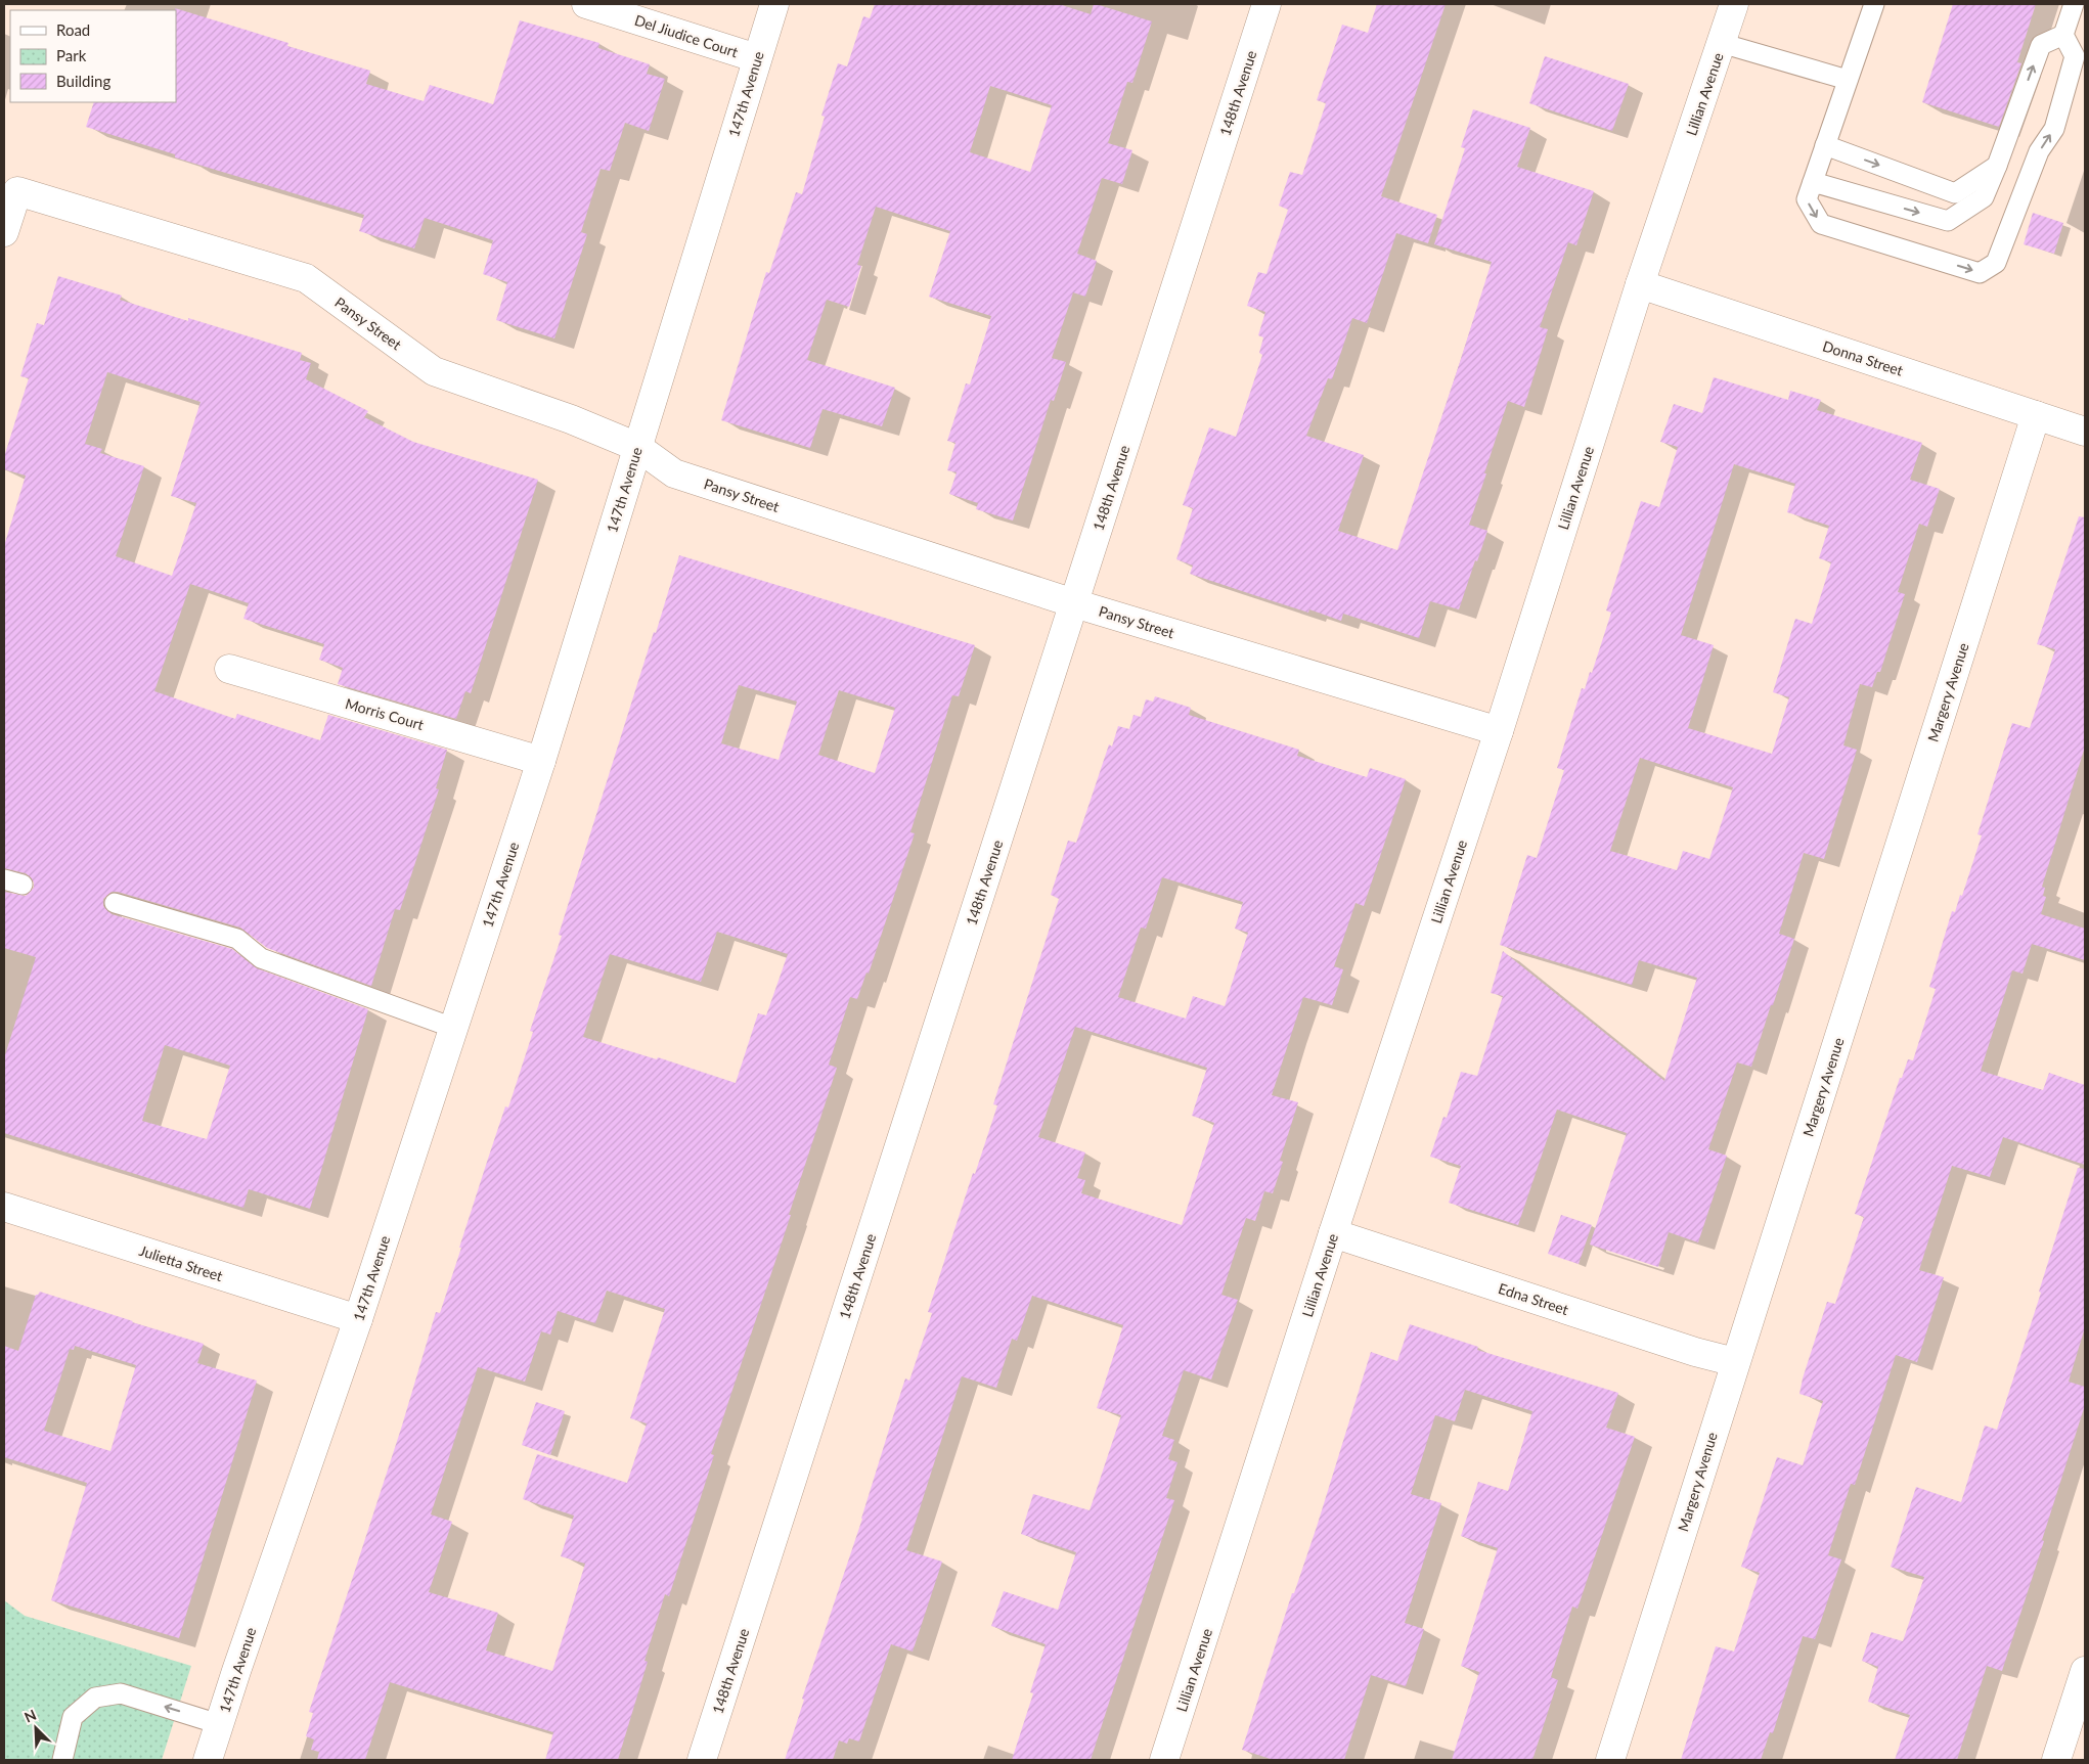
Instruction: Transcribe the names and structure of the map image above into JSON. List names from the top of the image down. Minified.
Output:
{"streets":{"street":["Del Jiudice Court","148th Avenue","147th Avenue","Lillian Avenue","Pansy Street","Donna Street","Margery Avenue","Morris Court","Julietta Street","Edna Street"]},"crossings":[["Del Jiudice Court","147th Avenue"],["148th Avenue","Pansy Street"],["147th Avenue","Pansy Street"],["147th Avenue","Morris Court"],["147th Avenue","Julietta Street"],["Lillian Avenue","Pansy Street"],["Lillian Avenue","Donna Street"],["Lillian Avenue","Edna Street"],["Donna Street","Margery Avenue"],["Margery Avenue","Edna Street"]],"legend":["Road","Park","Building"],"north":"top left"}
